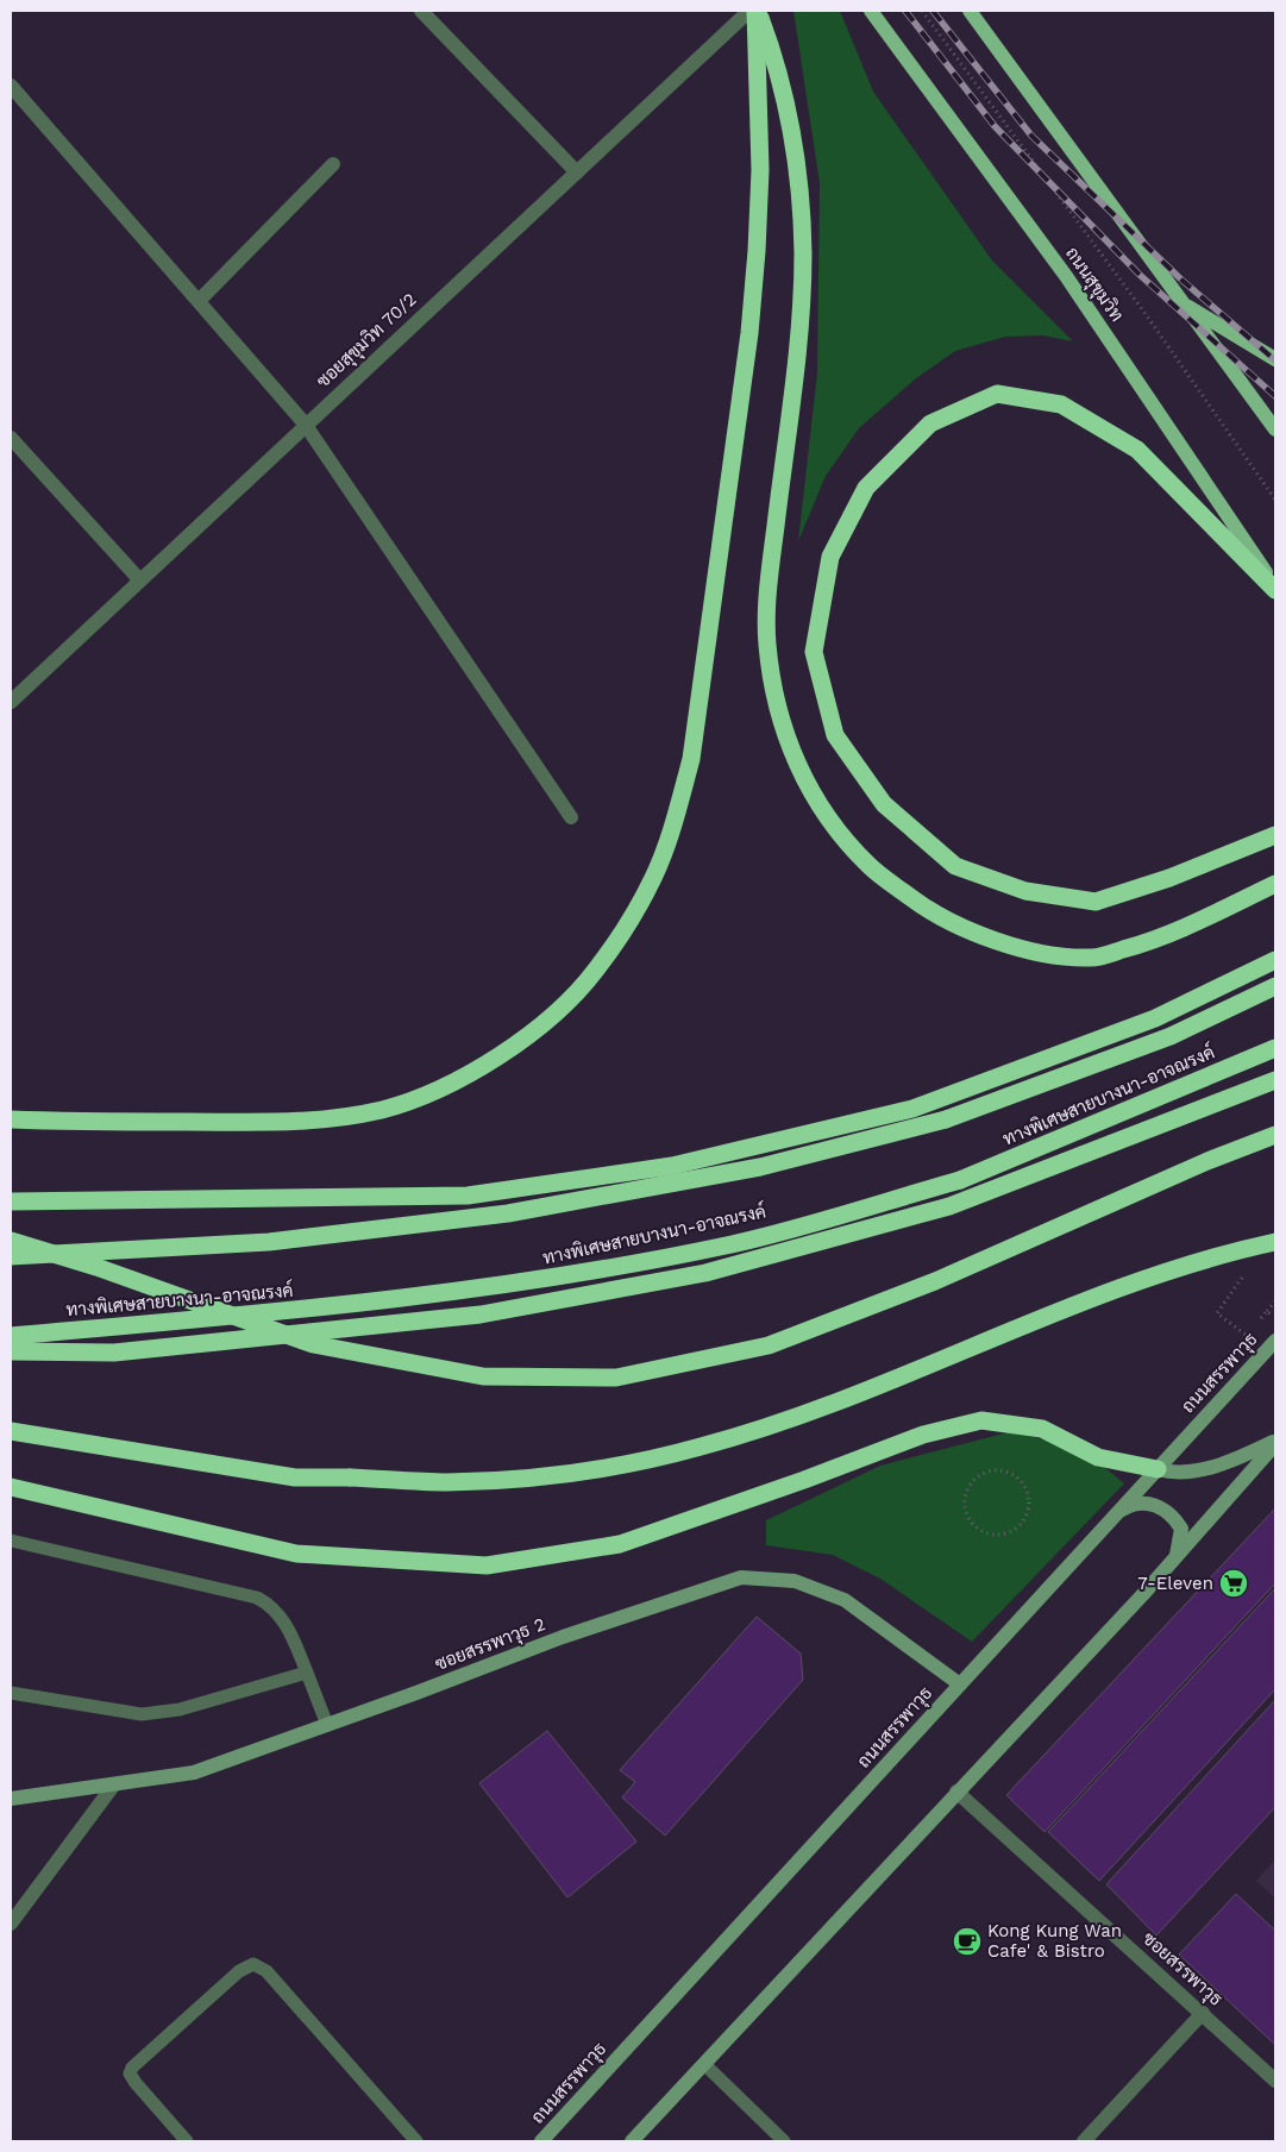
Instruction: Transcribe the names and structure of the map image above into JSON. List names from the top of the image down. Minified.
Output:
{"streets":{"highway":["ทางพิเศษสายบางนา-อาจณรงค์"],"main road":["ถนนสุขุมวิท","ถนนสรรพาวุธ","ซอยสรรพาวุธ 2"],"street":["ซอยสุขุมวิท 70/2","ซอยสรรพาวุธ"]},"crossings":[["ถนนสรรพาวุธ","ซอยสรรพาวุธ 2"]],"places":{"supermarket":["7-Eleven"],"cafe":["Kong Kung Wan Cafe' & Bistro"]}}
